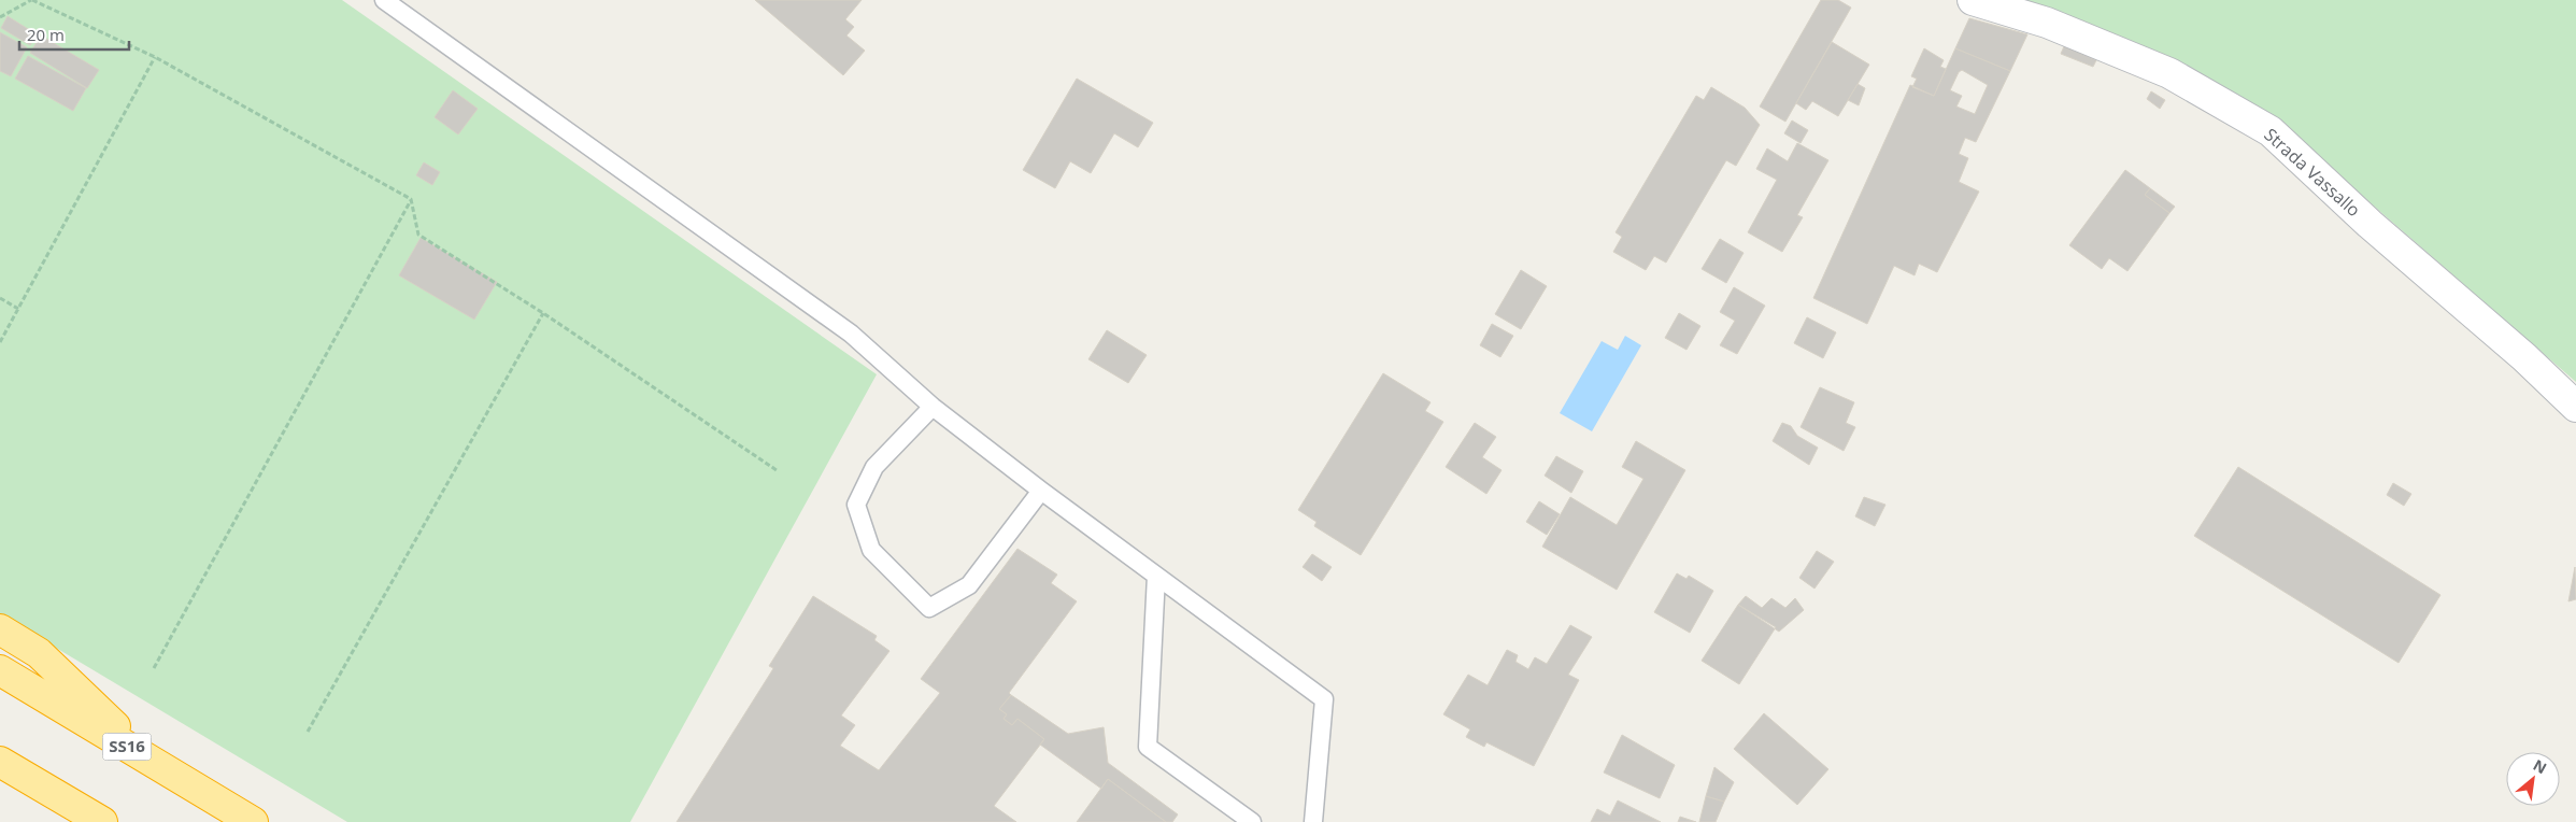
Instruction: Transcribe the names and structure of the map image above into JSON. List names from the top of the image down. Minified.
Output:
{"streets":{"highway":["SS16"],"street":["Strada Vassallo"]},"scale_bar":"20 m","north":"top right"}
